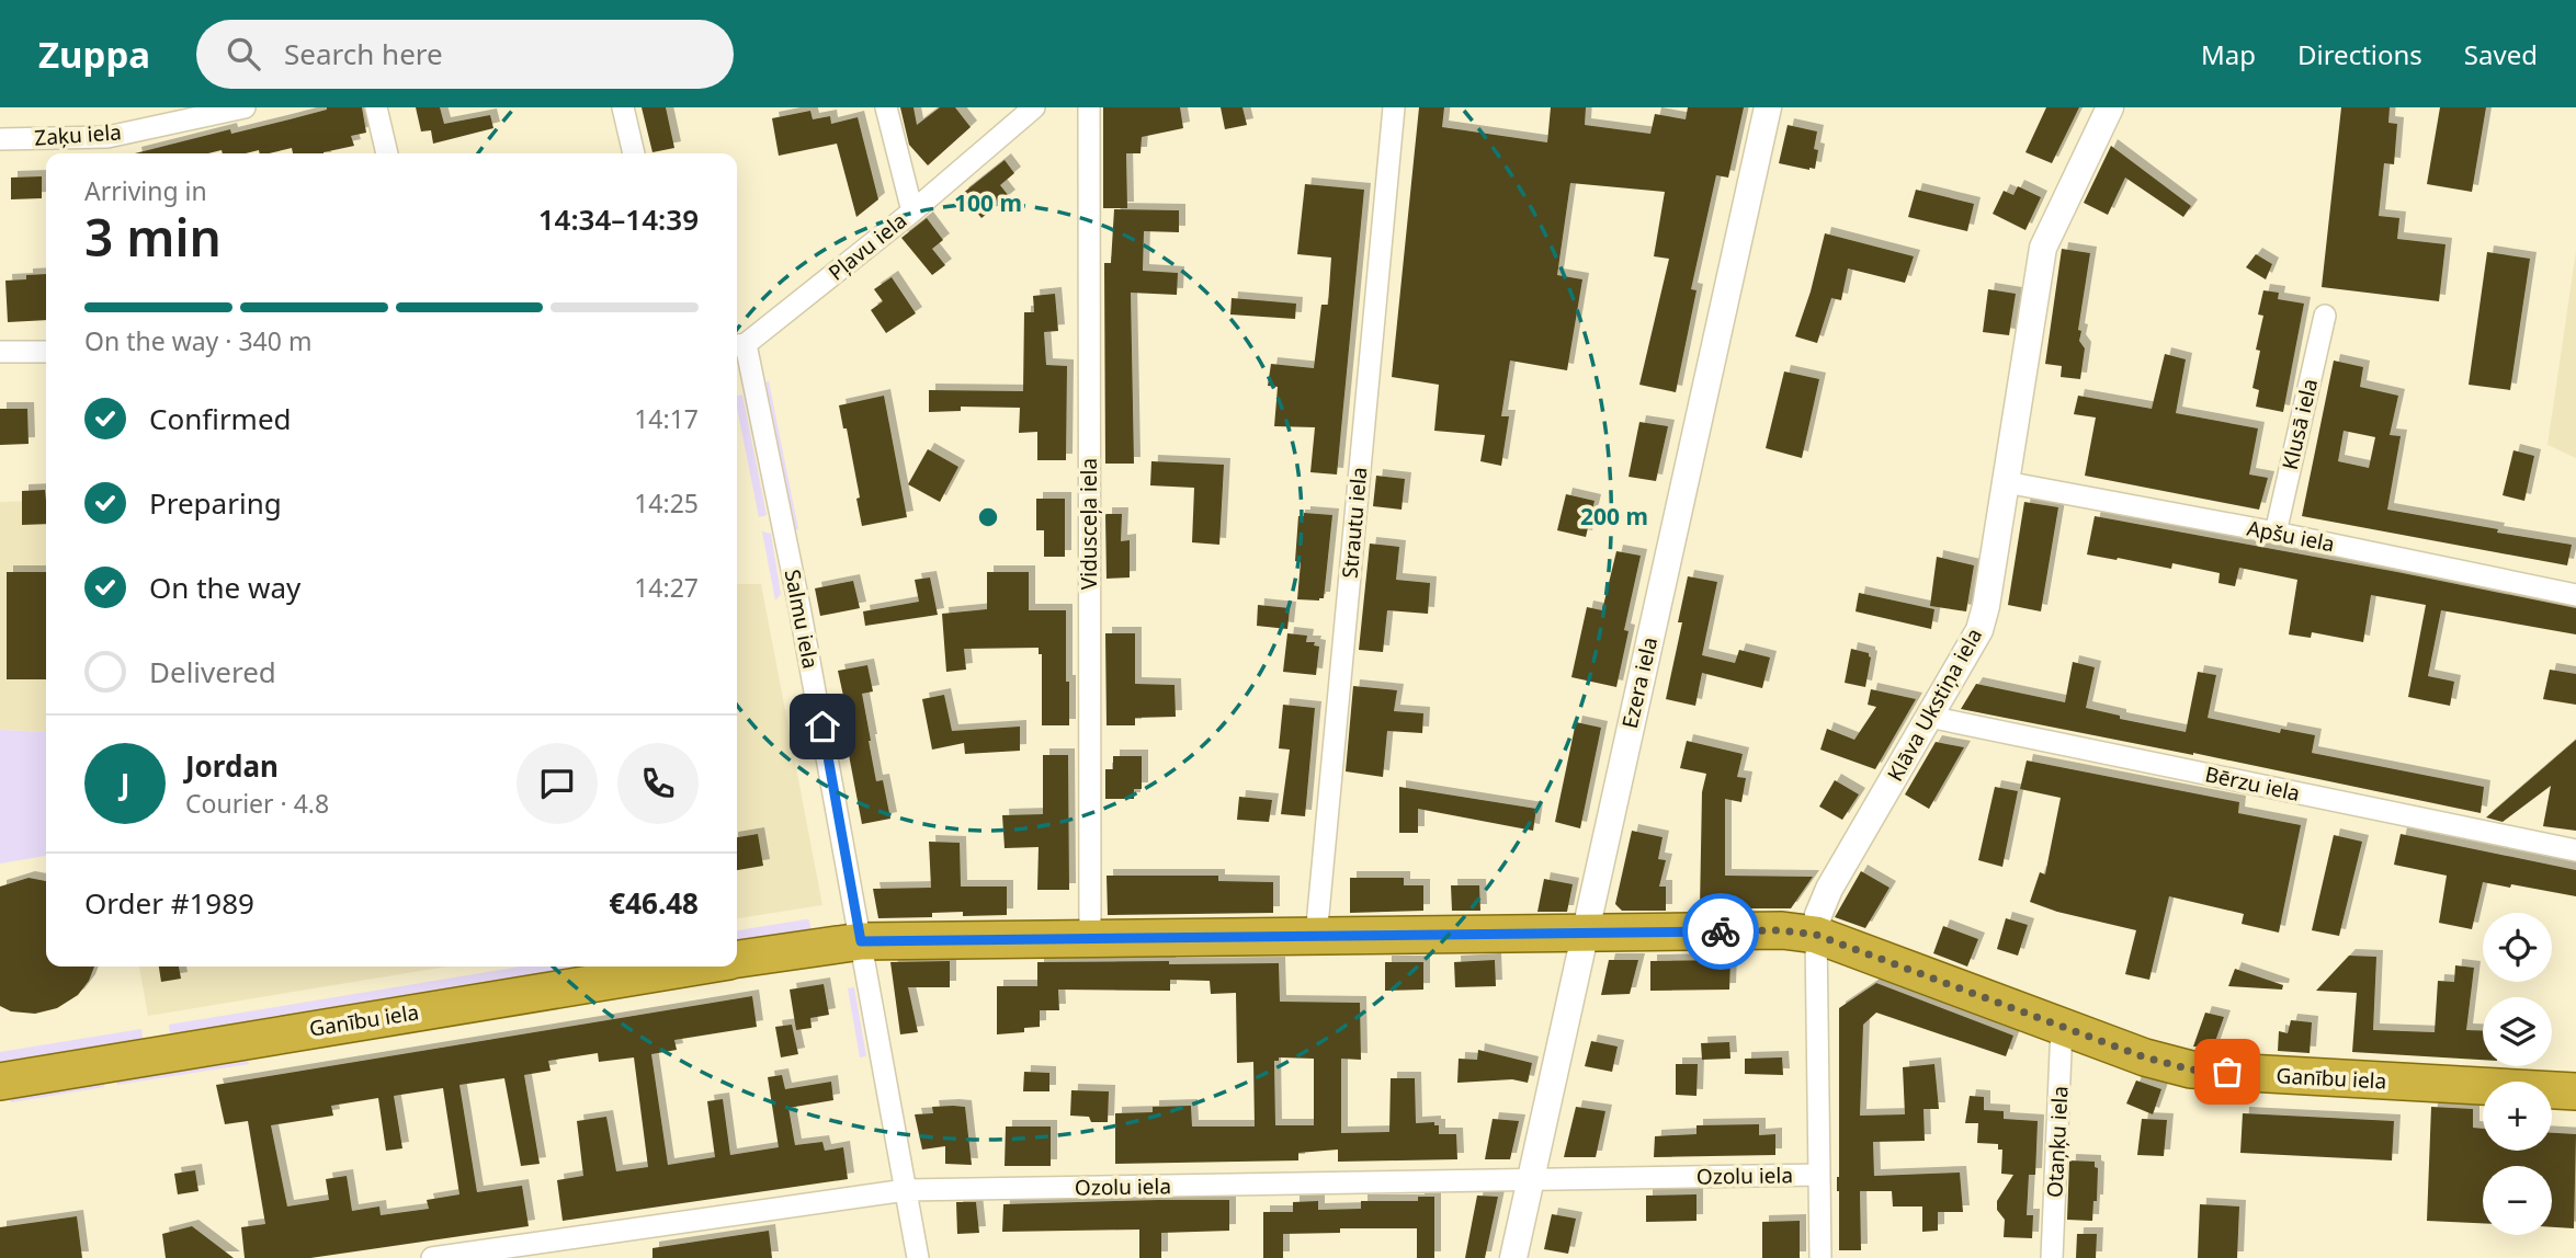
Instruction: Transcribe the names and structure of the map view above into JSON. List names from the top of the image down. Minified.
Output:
{"streets":{"highway":["Ganību iela"],"street":["Zaķu iela","Pļavu iela","Klusā iela","Strautu iela","Vidusceļa iela","Apšu iela","Salmu iela","Ezera iela","Klāva Ukstiņa iela","Bērzu iela","Otaņķu iela","Ozolu iela"]},"crossings":[["Pļavu iela","Salmu iela"],["Klusā iela","Apšu iela"],["Strautu iela","Ganību iela"],["Vidusceļa iela","Ganību iela"],["Apšu iela","Klāva Ukstiņa iela"],["Salmu iela","Ganību iela"],["Salmu iela","Ozolu iela"],["Ezera iela","Ganību iela"],["Ezera iela","Ozolu iela"],["Klāva Ukstiņa iela","Bērzu iela"],["Klāva Ukstiņa iela","Ganību iela"],["Klāva Ukstiņa iela","Ozolu iela"],["Ganību iela","Otaņķu iela"]],"page":{"header":"Zuppa","search":"Search here","nav":["Map","Directions","Saved"],"heading":["3 min","Arriving in","14:34–14:39"],"panel":["Jordan","Courier · 4.8","Order #1989","€46.48"],"bar":"On the way · 340 m","list":[["Confirmed","14:17"],["Preparing","14:25"],["On the way","14:27"],"Delivered"],"round":"J","map_buttons":["+","−"]},"rings":["100 m","200 m"]}
